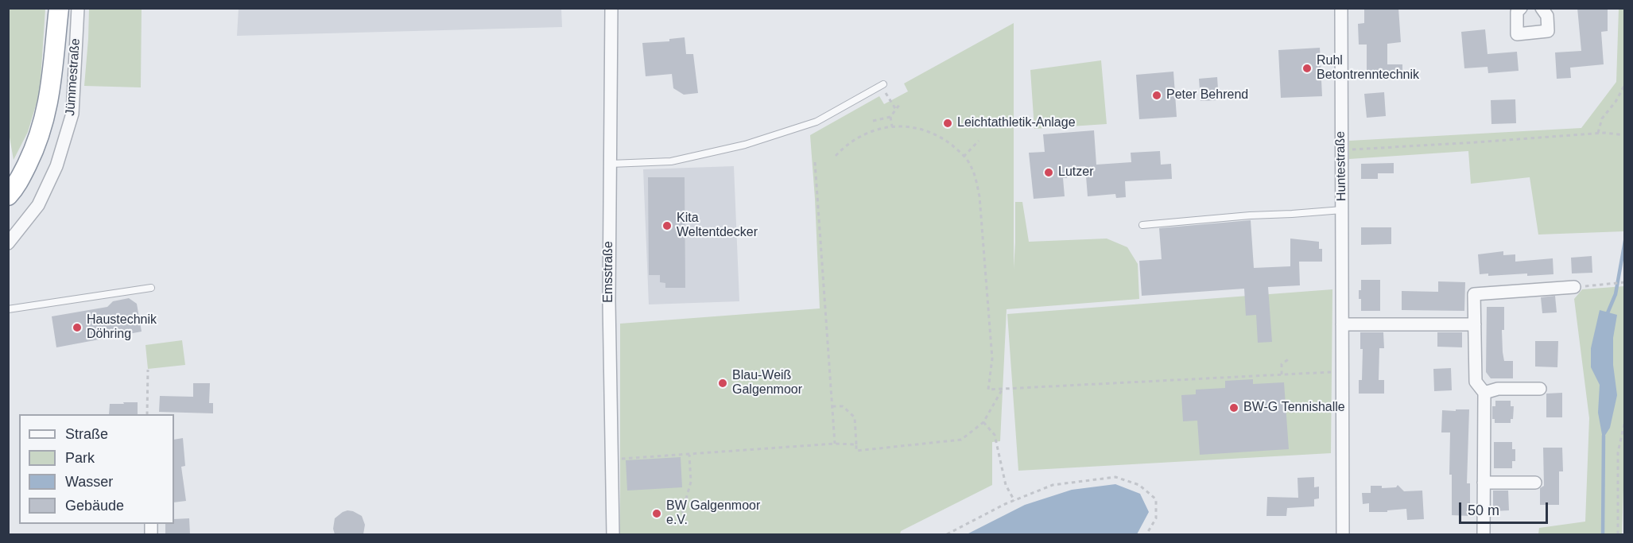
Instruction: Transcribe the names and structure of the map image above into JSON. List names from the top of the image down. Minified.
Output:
{"streets":{"street":["Jümmestraße","Huntestraße","Emsstraße"]},"places":["Ruhl Betontrenntechnik","Peter Behrend","Leichtathletik-Anlage","Lutzer","Kita Weltentdecker","Haustechnik Döhring","Blau-Weiß Galgenmoor","BW-G Tennishalle","BW Galgenmoor e.V."],"legend":["Straße","Park","Wasser","Gebäude"],"scale_bar":"50 m"}
